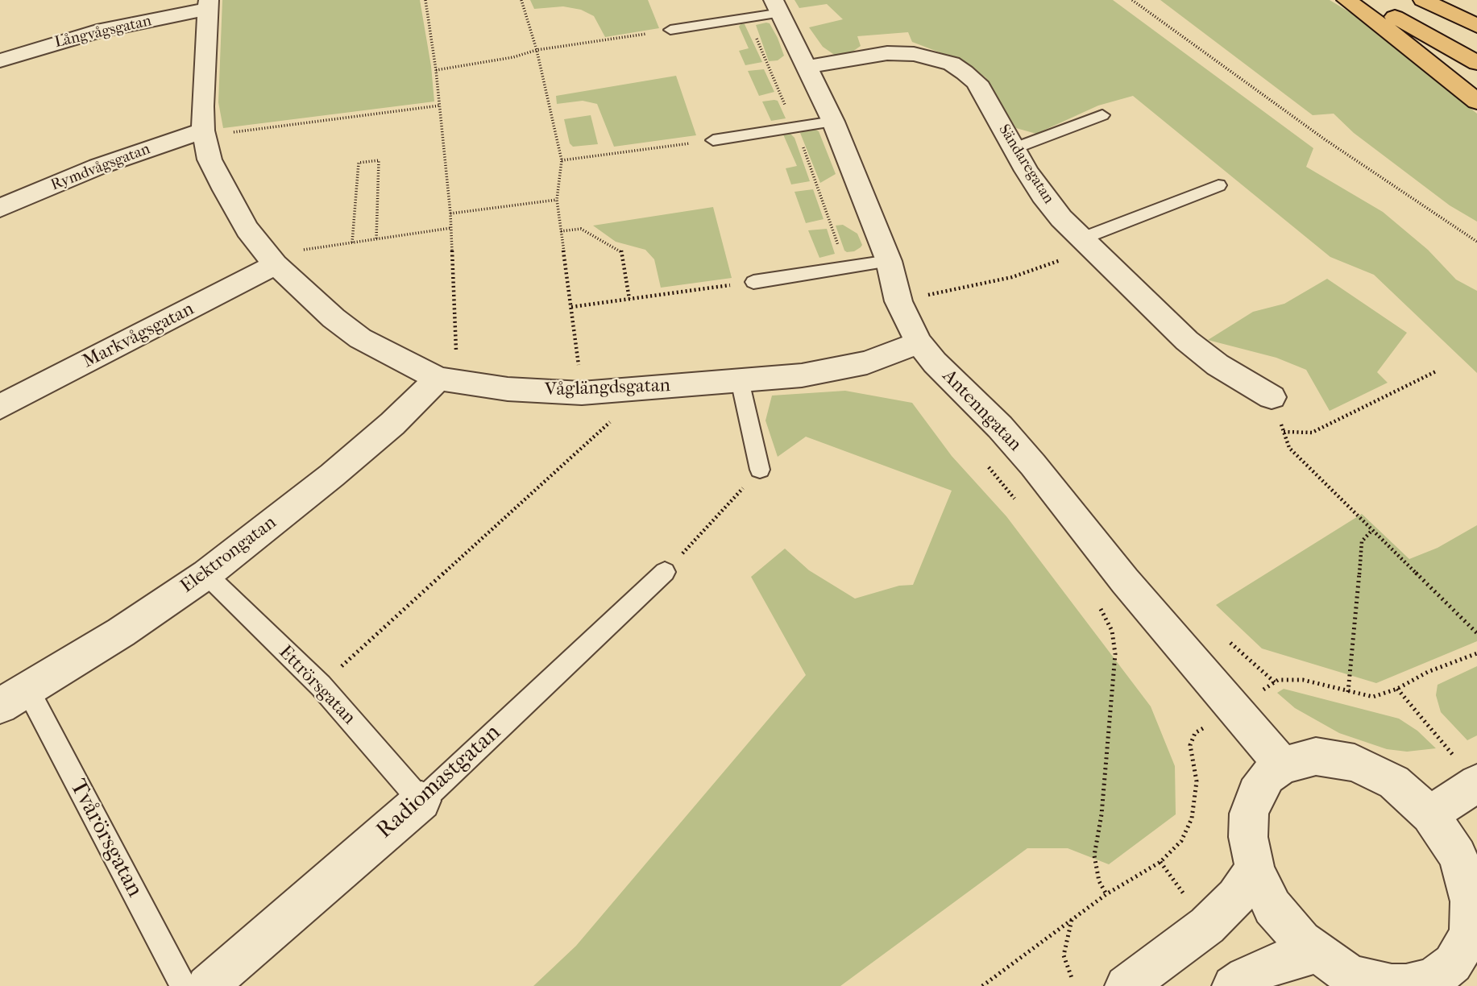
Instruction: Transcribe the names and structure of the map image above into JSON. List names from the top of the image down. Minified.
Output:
{"streets":{"street":["Långvågsgatan","Sändaregatan","Rymdvågsgatan","Markvågsgatan","Våglängdsgatan","Antenngatan","Elektrongatan","Radiomastgatan"],"lane":["Ettrörsgatan","Tvårörsgatan"]},"crossings":[["Långvågsgatan","Våglängdsgatan"],["Sändaregatan","Antenngatan"],["Rymdvågsgatan","Våglängdsgatan"],["Markvågsgatan","Våglängdsgatan"],["Våglängdsgatan","Antenngatan"],["Våglängdsgatan","Elektrongatan"],["Elektrongatan","Ettrörsgatan"],["Elektrongatan","Tvårörsgatan"],["Ettrörsgatan","Radiomastgatan"]]}
